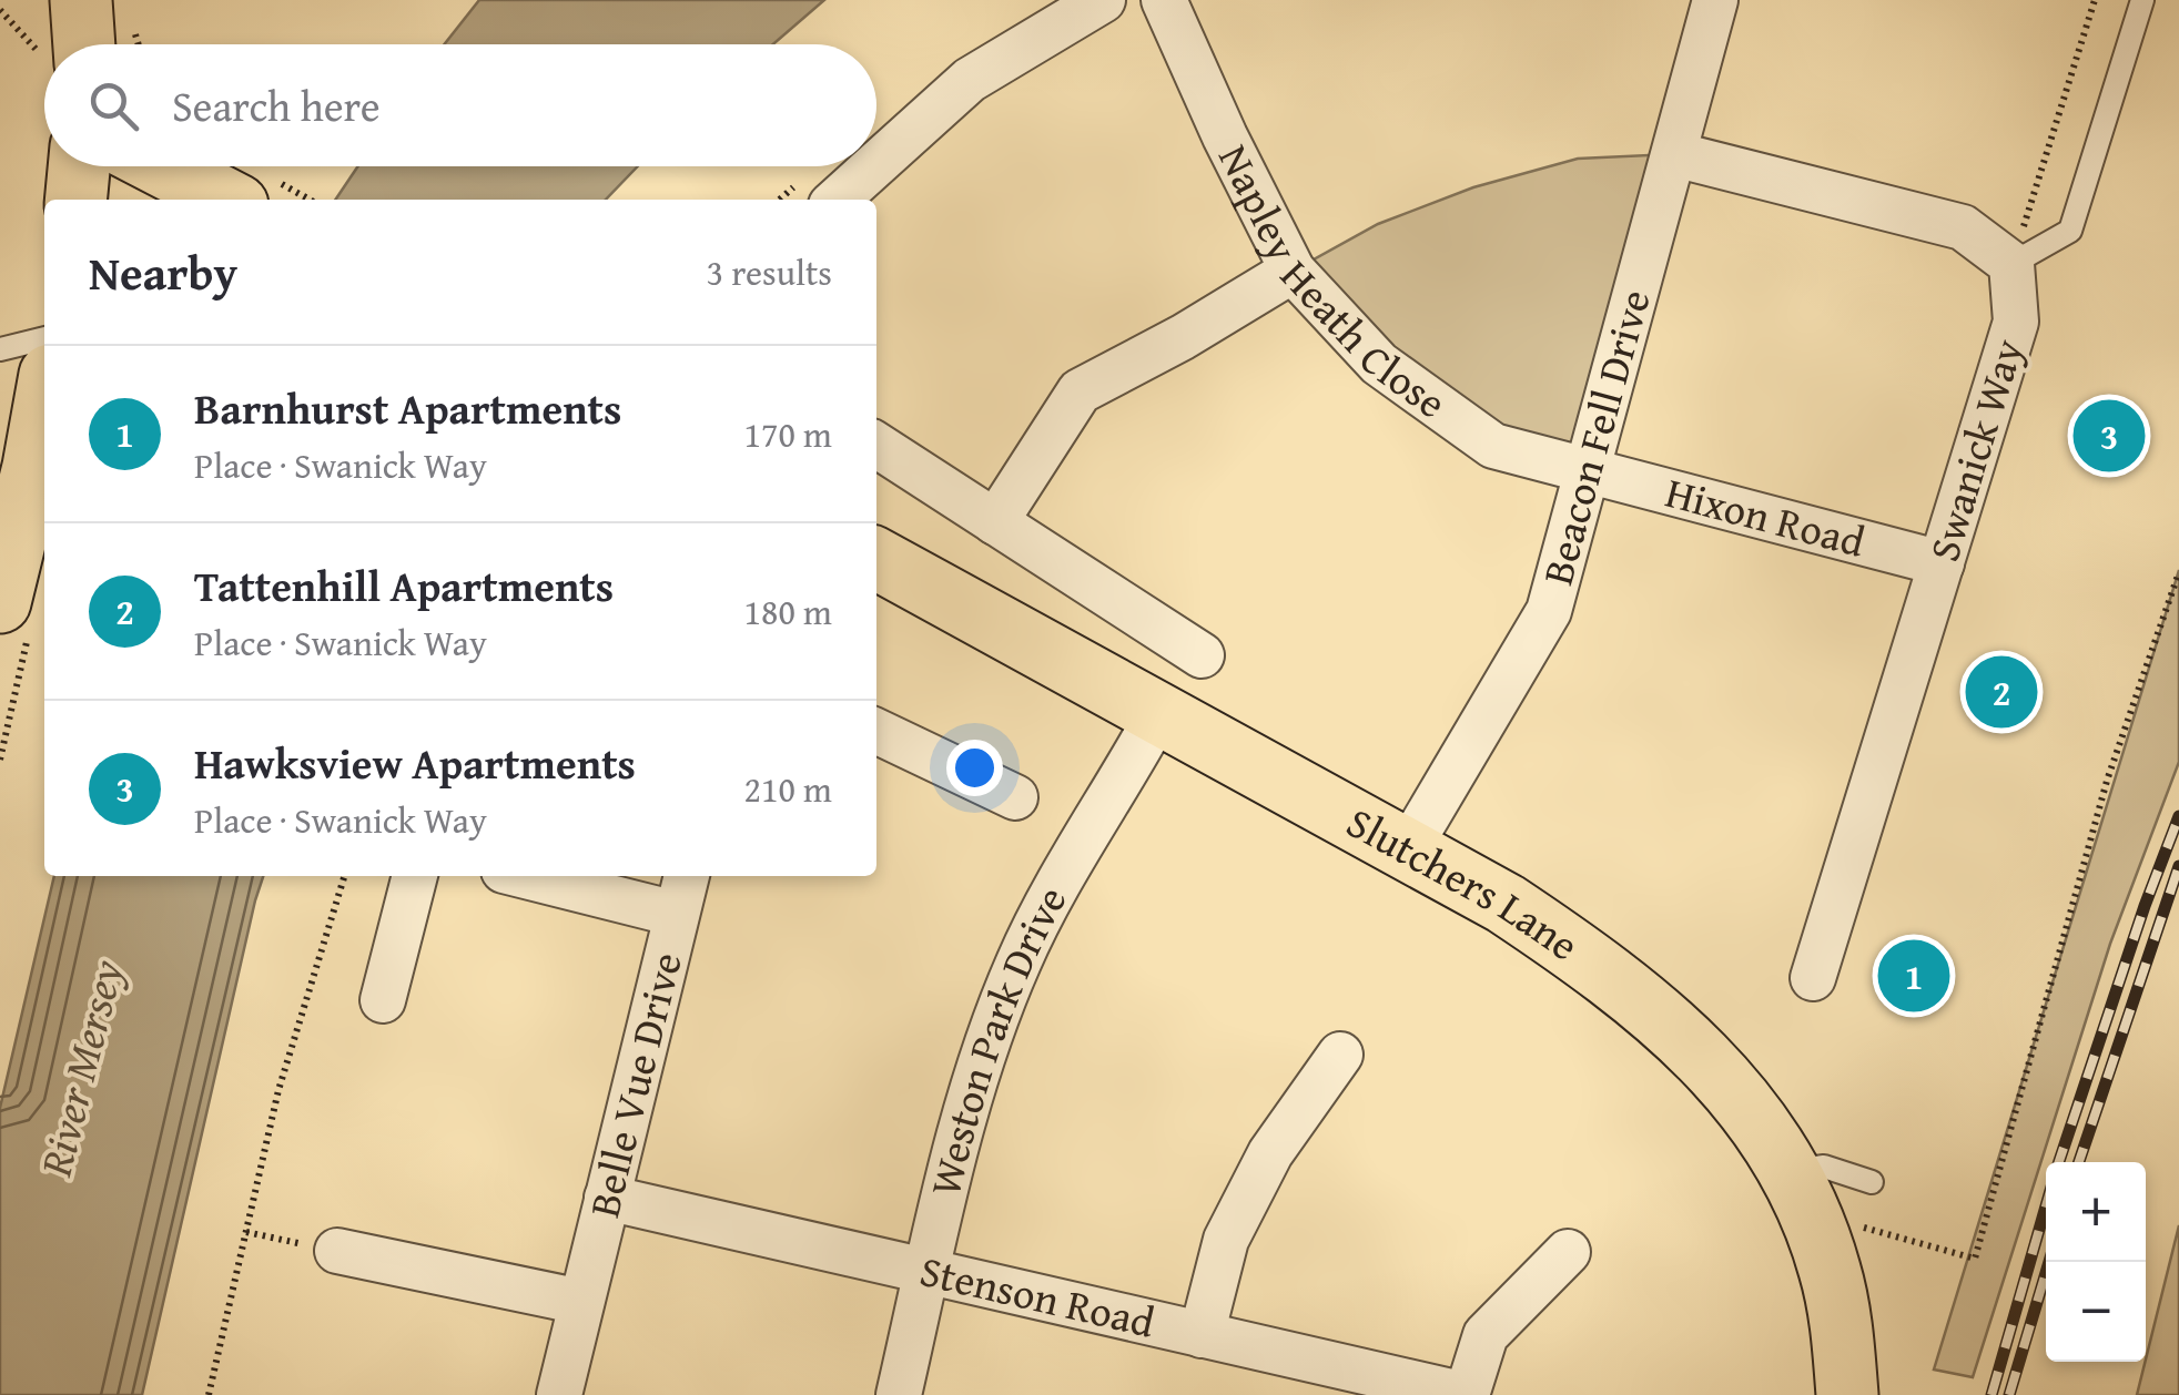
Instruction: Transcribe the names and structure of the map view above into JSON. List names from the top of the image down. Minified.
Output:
{"streets":{"highway":["Slutchers Lane"],"street":["Napley Heath Close","Beacon Fell Drive","Swanick Way","Hixon Road","Weston Park Drive","Belle Vue Drive","Stenson Road"]},"crossings":[["Napley Heath Close","Beacon Fell Drive"],["Napley Heath Close","Hixon Road"],["Beacon Fell Drive","Hixon Road"],["Beacon Fell Drive","Slutchers Lane"],["Swanick Way","Hixon Road"],["Slutchers Lane","Weston Park Drive"],["Weston Park Drive","Stenson Road"],["Belle Vue Drive","Stenson Road"]],"water":["River Mersey"],"page":{"search":"Search here","heading":["Nearby","3 results"],"list":[{"mark":"1","name":"Barnhurst Apartments","note":"Place · Swanick Way","value":"170 m"},{"mark":"2","name":"Tattenhill Apartments","note":"Place · Swanick Way","value":"180 m"},{"mark":"3","name":"Hawksview Apartments","note":"Place · Swanick Way","value":"210 m"}],"pins":["3","2","1"],"map_buttons":["+","−"]}}
